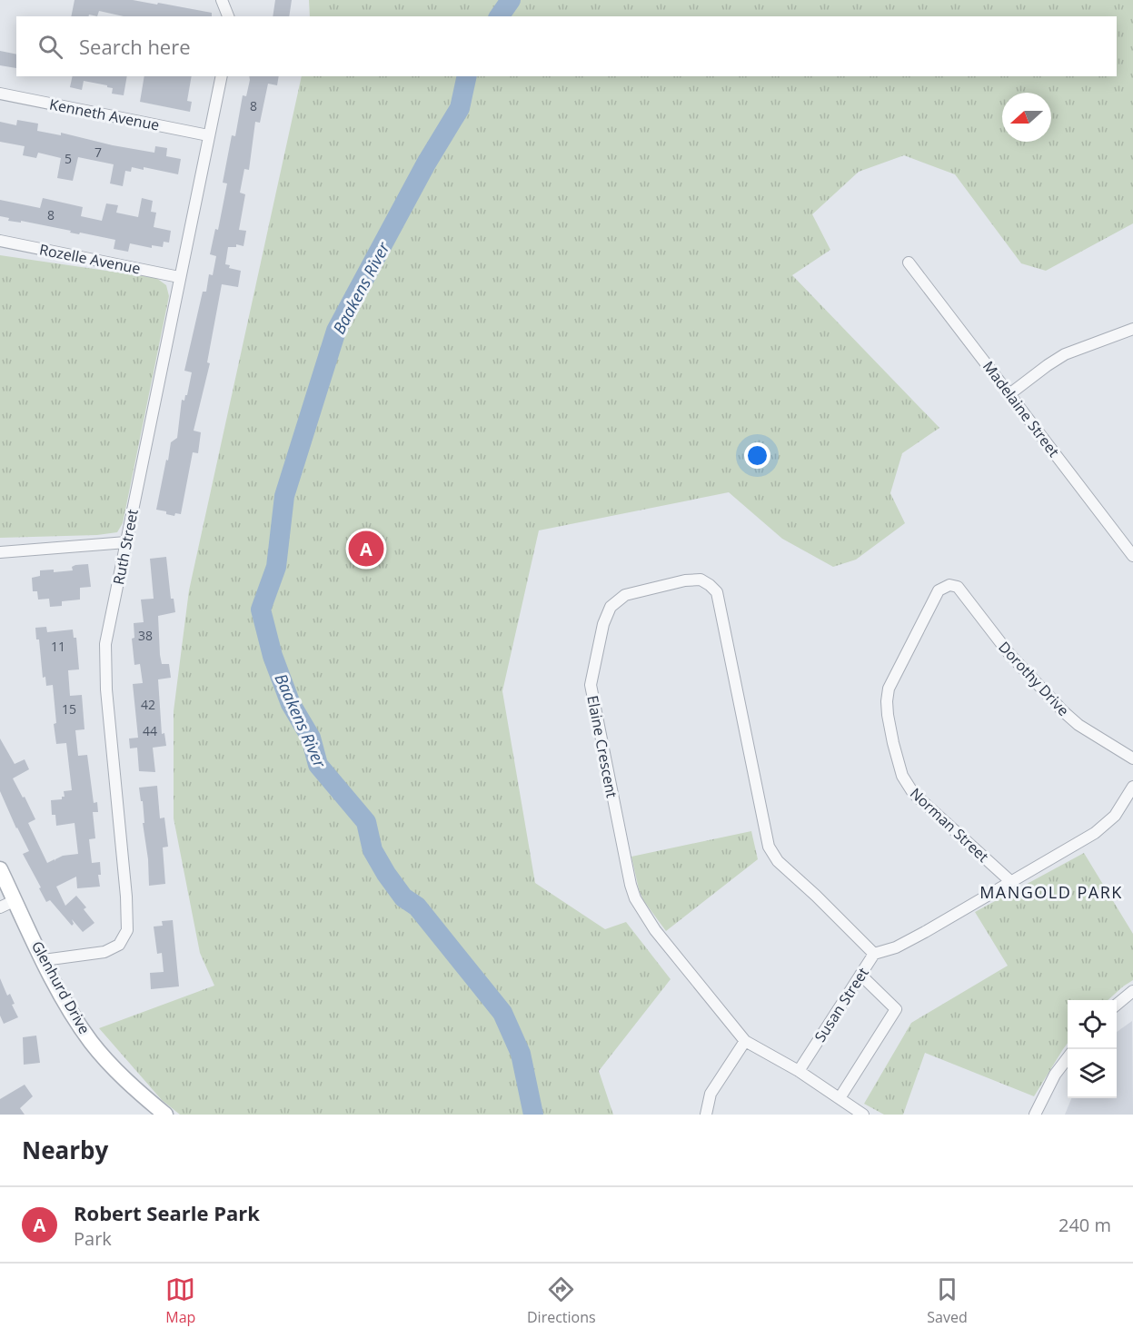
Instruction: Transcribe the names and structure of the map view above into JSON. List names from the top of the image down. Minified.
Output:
{"streets":{"street":["Kenneth Avenue","Rozelle Avenue","Madelaine Street","Ruth Street","Dorothy Drive","Elaine Crescent","Norman Street","Glenhurd Drive","Susan Street"]},"crossings":[["Kenneth Avenue","Ruth Street"],["Rozelle Avenue","Ruth Street"],["Ruth Street","Glenhurd Drive"],["Dorothy Drive","Norman Street"],["Elaine Crescent","Susan Street"],["Norman Street","Susan Street"]],"districts":["MANGOLD PARK"],"water":["Baakens River"],"house_numbers":["8","7","5","8","38","11","42","15","44"],"north":"left","page":{"search":"Search here","pins":"A","heading":"Nearby","list":[{"mark":"A","name":"Robert Searle Park","note":"Park","value":"240 m"}],"nav":["Map","Directions","Saved"]}}
